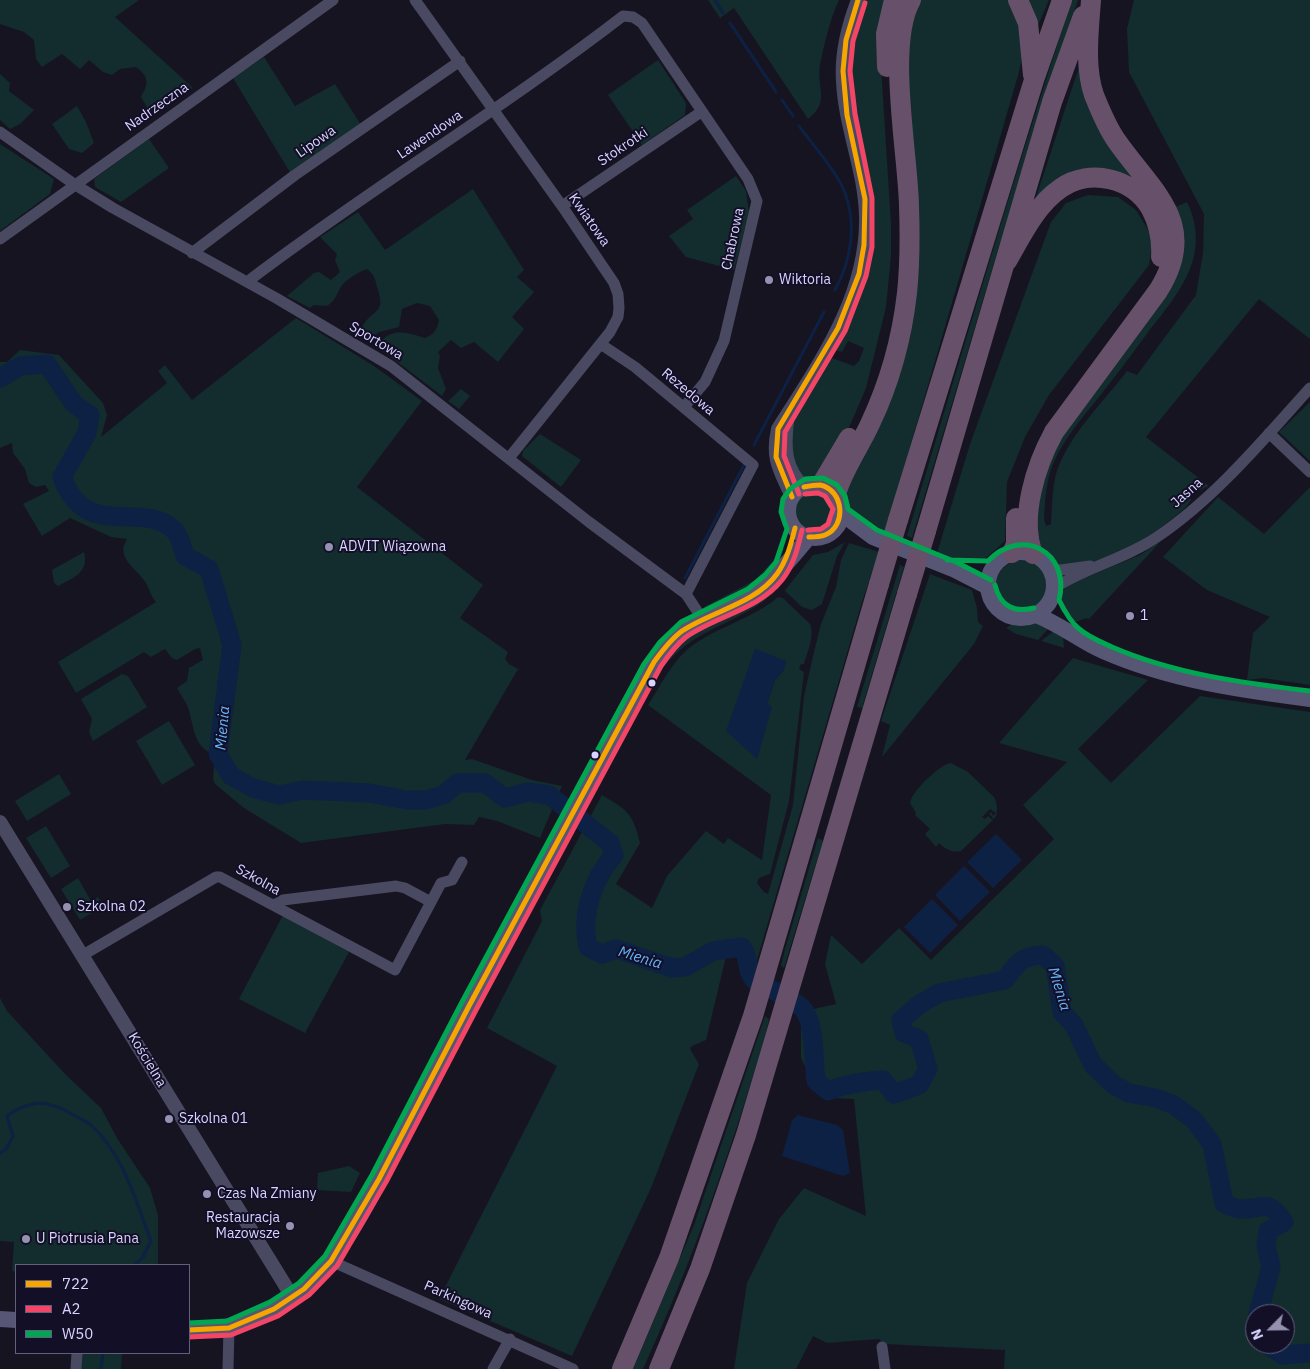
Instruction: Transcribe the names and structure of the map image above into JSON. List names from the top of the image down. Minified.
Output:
{"streets":{"street":["Nadrzeczna","Lawendowa","Lipowa","Stokrotki","Kwiatowa","Chabrowa","Sportowa","Rezedowa","Jasna","Szkolna","Kościelna","Parkingowa"]},"crossings":[["Nadrzeczna","Sportowa"],["Lawendowa","Kwiatowa"],["Lawendowa","Chabrowa"],["Lawendowa","Sportowa"],["Lipowa","Kwiatowa"],["Lipowa","Sportowa"],["Stokrotki","Kwiatowa"],["Stokrotki","Chabrowa"],["Kwiatowa","Sportowa"],["Kwiatowa","Rezedowa"],["Chabrowa","Rezedowa"],["Sportowa","Rezedowa"],["Szkolna","Kościelna"]],"water":["Mienia"],"places":["Wiktoria","ADVIT Wiązowna","1","Szkolna 02","Szkolna 01","Czas Na Zmiany","Restauracja Mazowsze","U Piotrusia Pana"],"lines":["transit line 722","transit line A2","transit line W50"],"legend":["722","A2","W50"],"north":"bottom left"}
